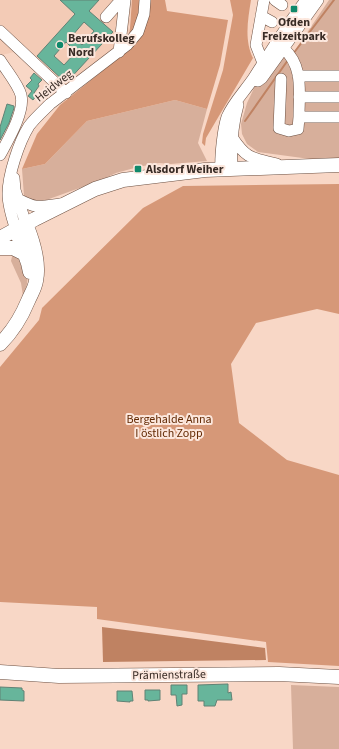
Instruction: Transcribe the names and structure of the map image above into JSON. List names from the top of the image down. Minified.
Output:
{"streets":{"main road":["Prämienstraße"],"street":["Heidweg"]},"parks":["Bergehalde Anna I östlich Zopp"],"places":{"transit":["Ofden Freizeitpark","Alsdorf Weiher"],"other":["Berufskolleg Nord"]}}
